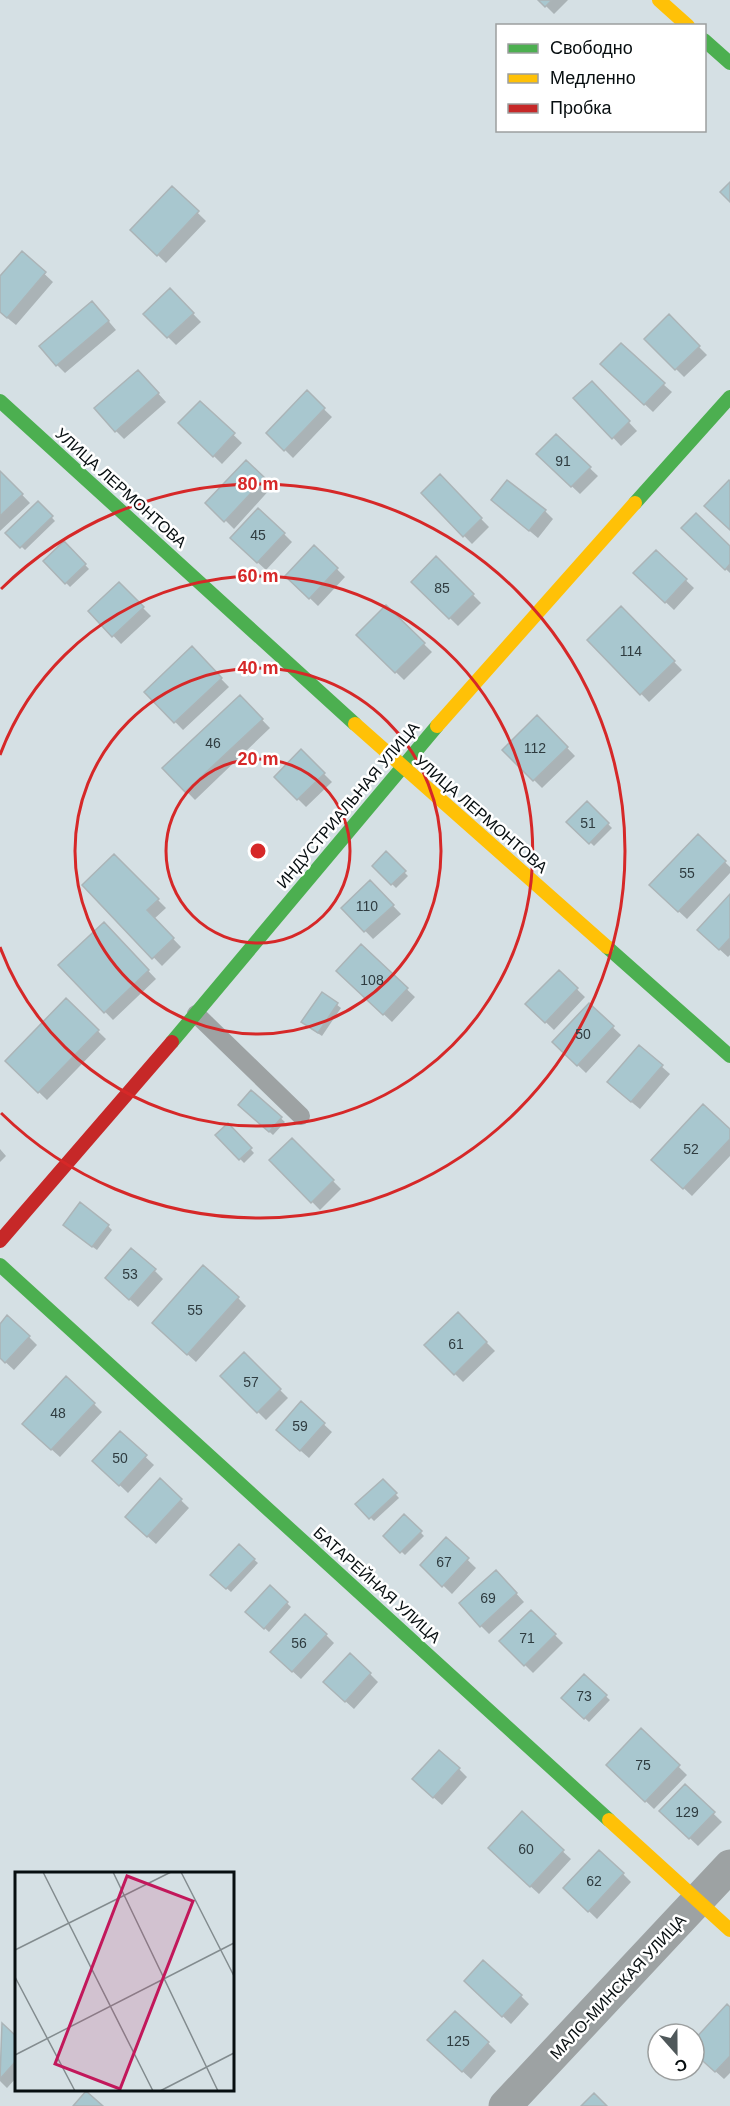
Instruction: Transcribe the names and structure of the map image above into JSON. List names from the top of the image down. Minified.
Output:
{"streets":{"street":["УЛИЦА ЛЕРМОНТОВА","ИНДУСТРИАЛЬНАЯ УЛИЦА","БАТАРЕЙНАЯ УЛИЦА","МАЛО-МИНСКАЯ УЛИЦА"]},"crossings":[["УЛИЦА ЛЕРМОНТОВА","ИНДУСТРИАЛЬНАЯ УЛИЦА"],["БАТАРЕЙНАЯ УЛИЦА","МАЛО-МИНСКАЯ УЛИЦА"]],"house_numbers":["91","45","85","114","46","112","51","55","110","108","50","52","53","55","61","57","48","59","50","67","69","71","56","73","75","129","60","62","125"],"legend":["Свободно","Медленно","Пробка"],"north":"bottom","rings":["80 m","60 m","40 m","20 m"]}
